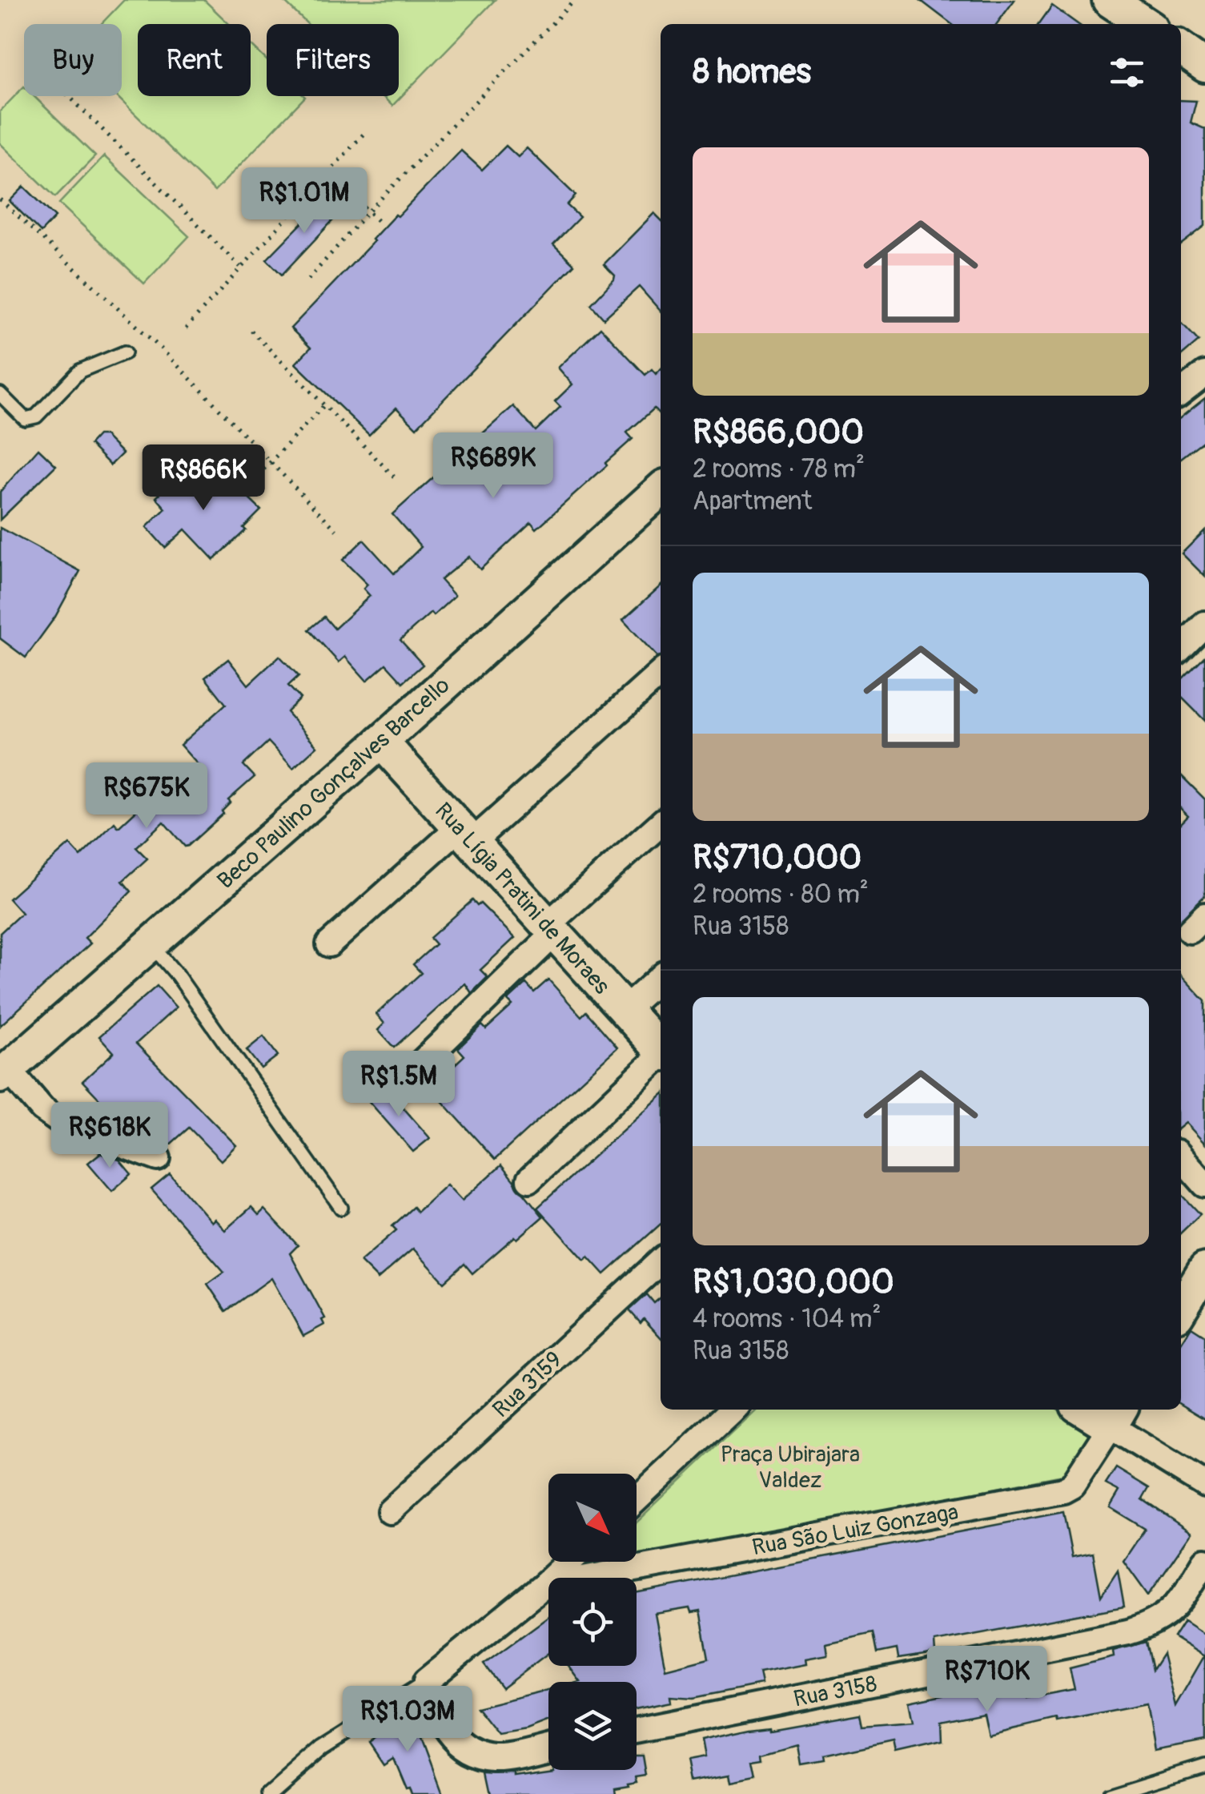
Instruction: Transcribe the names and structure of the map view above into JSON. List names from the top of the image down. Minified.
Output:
{"streets":{"main road":["Beco Paulino Gonçalves Barcello","Rua Lígia Pratini de Moraes"],"street":["Rua 3159","Rua São Luiz Gonzaga","Rua 3158"]},"crossings":[["Beco Paulino Gonçalves Barcello","Rua Lígia Pratini de Moraes"]],"parks":["Praça Ubirajara Valdez"],"north":"bottom right","page":{"chip":["Buy","Rent","Filters"],"heading":"8 homes","list":[{"name":"R$866,000","note":"2 rooms · 78 m² · Apartment"},{"name":"R$710,000","note":"2 rooms · 80 m² · Rua 3158"},{"name":"R$1,030,000","note":"4 rooms · 104 m² · Rua 3158"}],"price":["R$1.01M","R$689K","R$866K","R$675K","R$1.5M","R$618K","R$710K","R$1.03M"]}}
